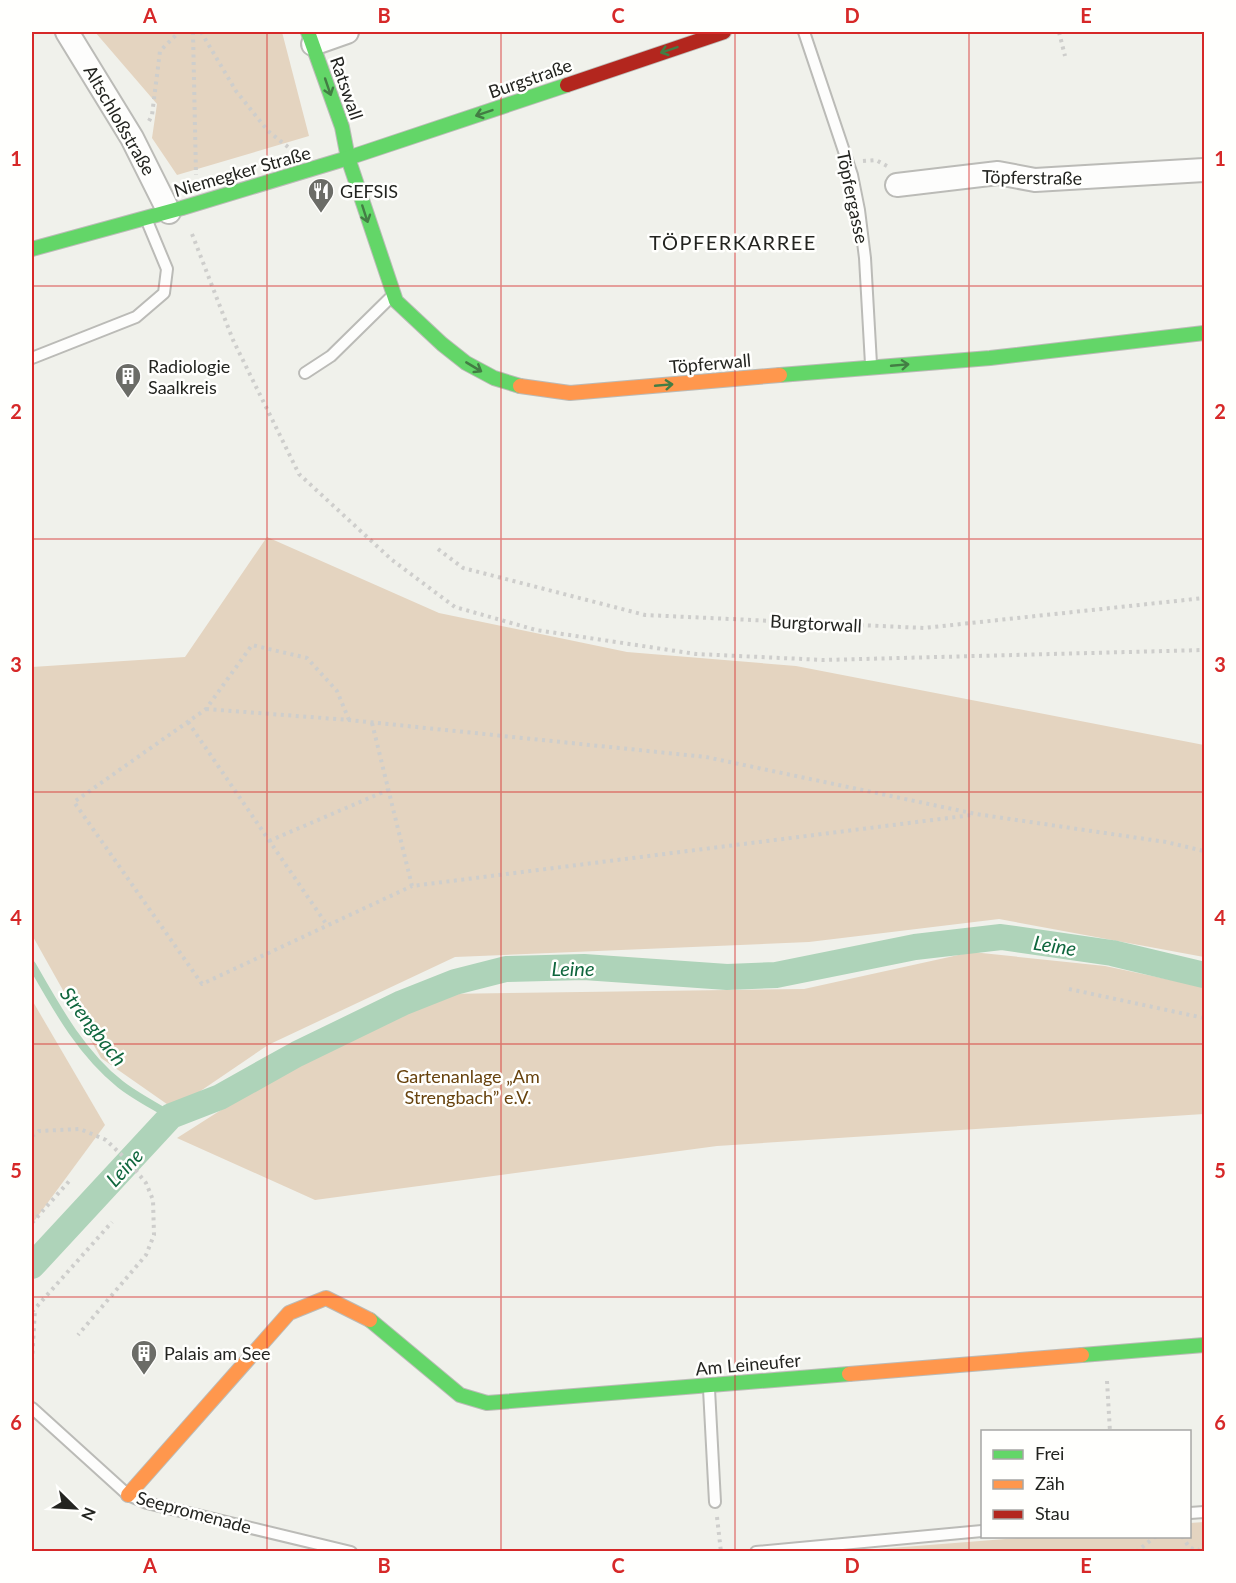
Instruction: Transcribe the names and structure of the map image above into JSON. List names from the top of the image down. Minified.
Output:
{"streets":{"street":["Burgstraße","Ratswall","Altschloßstraße","Niemegker Straße","Töpferstraße","Töpferwall","Am Leineufer"],"lane":["Töpfergasse","Seepromenade"],"path":["Burgtorwall"]},"crossings":[["Burgstraße","Ratswall"],["Burgstraße","Niemegker Straße"],["Burgstraße","Töpferwall"],["Ratswall","Niemegker Straße"],["Ratswall","Töpferwall"],["Altschloßstraße","Niemegker Straße"],["Niemegker Straße","Töpferwall"],["Töpfergasse","Töpferwall"],["Am Leineufer","Seepromenade"]],"one_way":["Burgstraße","Ratswall","Töpferwall"],"districts":["TÖPFERKARREE"],"water":["Leine","Strengbach"],"parks":["Gartenanlage „Am Strengbach” e.V."],"places":{"restaurant":["GEFSIS"],"building":["Radiologie Saalkreis","Palais am See"]},"legend":["Frei","Zäh","Stau"],"north":"bottom right","grid":{"columns":["A","B","C","D","E"],"rows":["1","2","3","4","5","6"]}}
